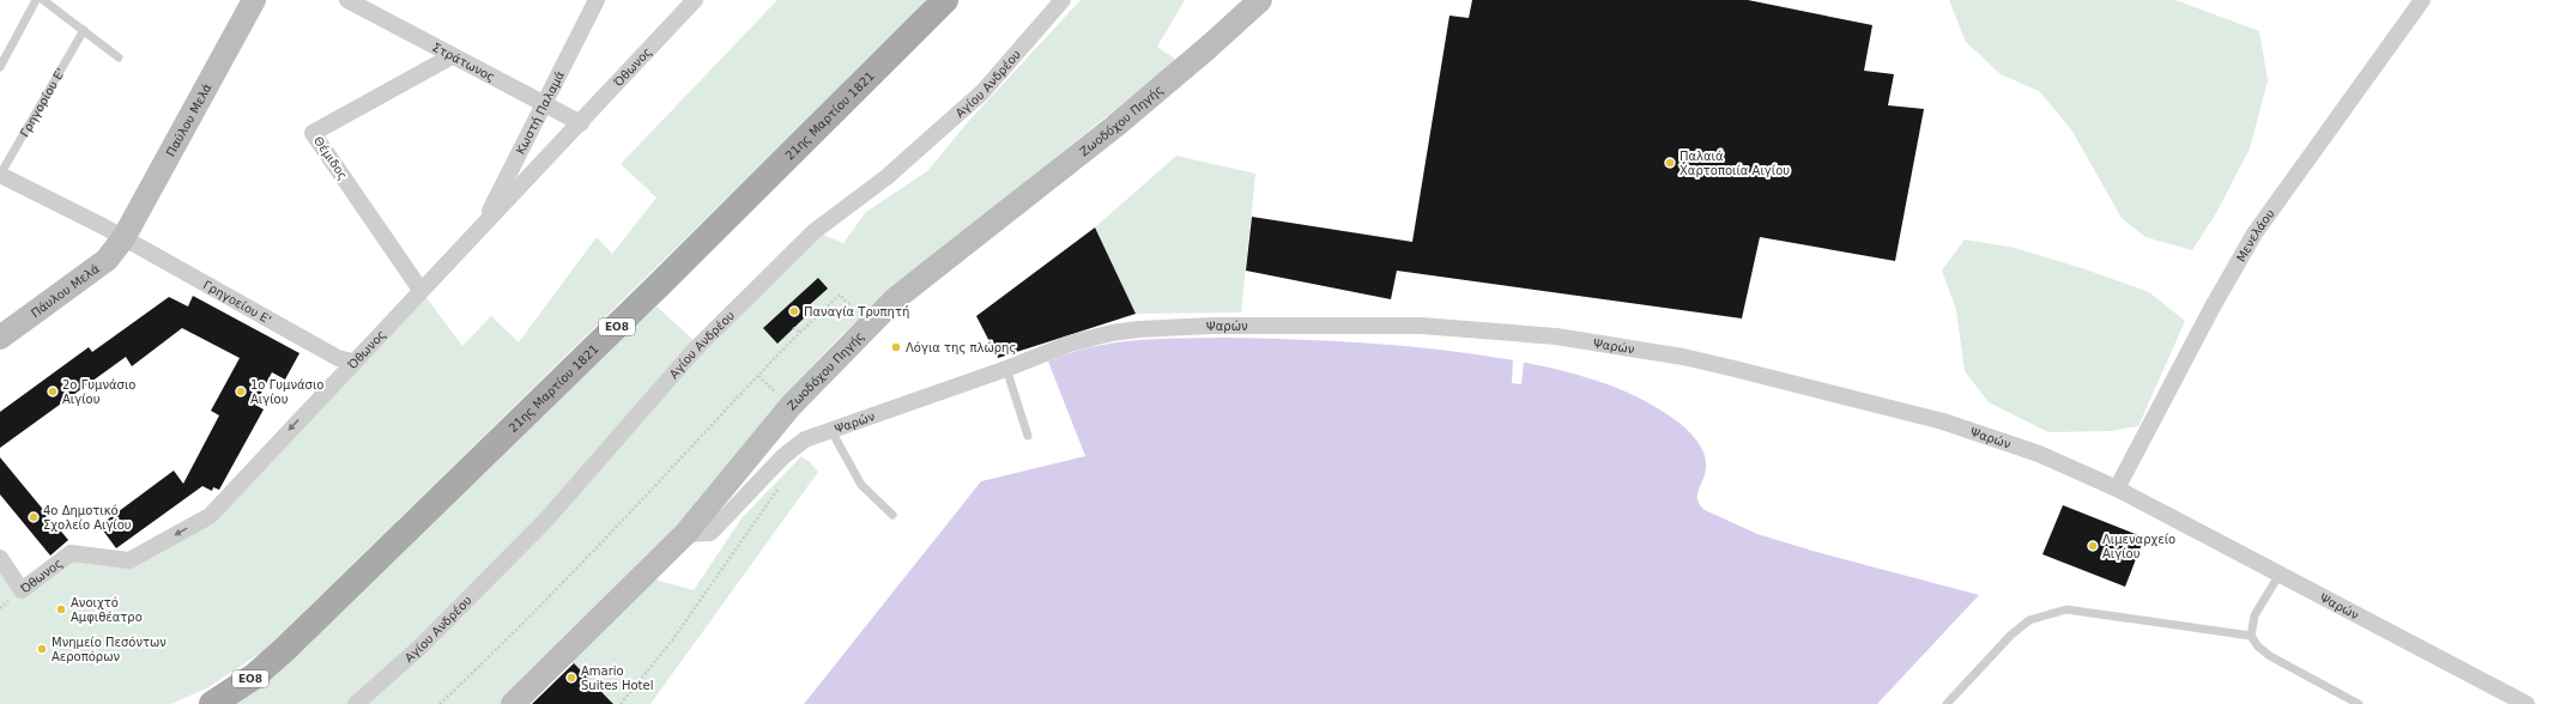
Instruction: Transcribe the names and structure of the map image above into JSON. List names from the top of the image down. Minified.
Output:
{"streets":{"main road":["21ης Μαρτίου 1821","Παύλου Μελά","Ζωοδόχου Πηγής","Πάυλου Μελά","ΕΟ8"],"street":["Στράτωνος","Όθωνος","Αγίου Ανδρέου","Γρηγορίου Ε'","Κωστή Παλαμά","Θέμιδος","Μενελάου","Γρηγοείου Ε'","Ψαρών"]},"crossings":[["Στράτωνος","Όθωνος"],["Στράτωνος","Κωστή Παλαμά"],["Στράτωνος","Θέμιδος"],["Όθωνος","Κωστή Παλαμά"],["Όθωνος","Θέμιδος"],["Όθωνος","Γρηγοείου Ε'"],["Γρηγορίου Ε'","Παύλου Μελά"],["Γρηγορίου Ε'","Πάυλου Μελά"],["Γρηγορίου Ε'","Γρηγοείου Ε'"],["Παύλου Μελά","Πάυλου Μελά"],["Παύλου Μελά","Γρηγοείου Ε'"],["Ζωοδόχου Πηγής","Ψαρών"],["Μενελάου","Ψαρών"],["Πάυλου Μελά","Γρηγοείου Ε'"]],"one_way":["Όθωνος"],"places":["Παλαιά Χαρτοποιία Αιγίου","Παναγία Τρυπητή","Λόγια της πλώρης","2ο Γυμνάσιο Αιγίου","1ο Γυμνάσιο Αιγίου","4ο Δημοτικό Σχολείο Αιγίου","Λιμεναρχείο Αιγίου","Aνοιχτό Aμφιθέατρο","Μνημείο Πεσόντων Αεροπόρων","Amario Suites Hotel"]}
